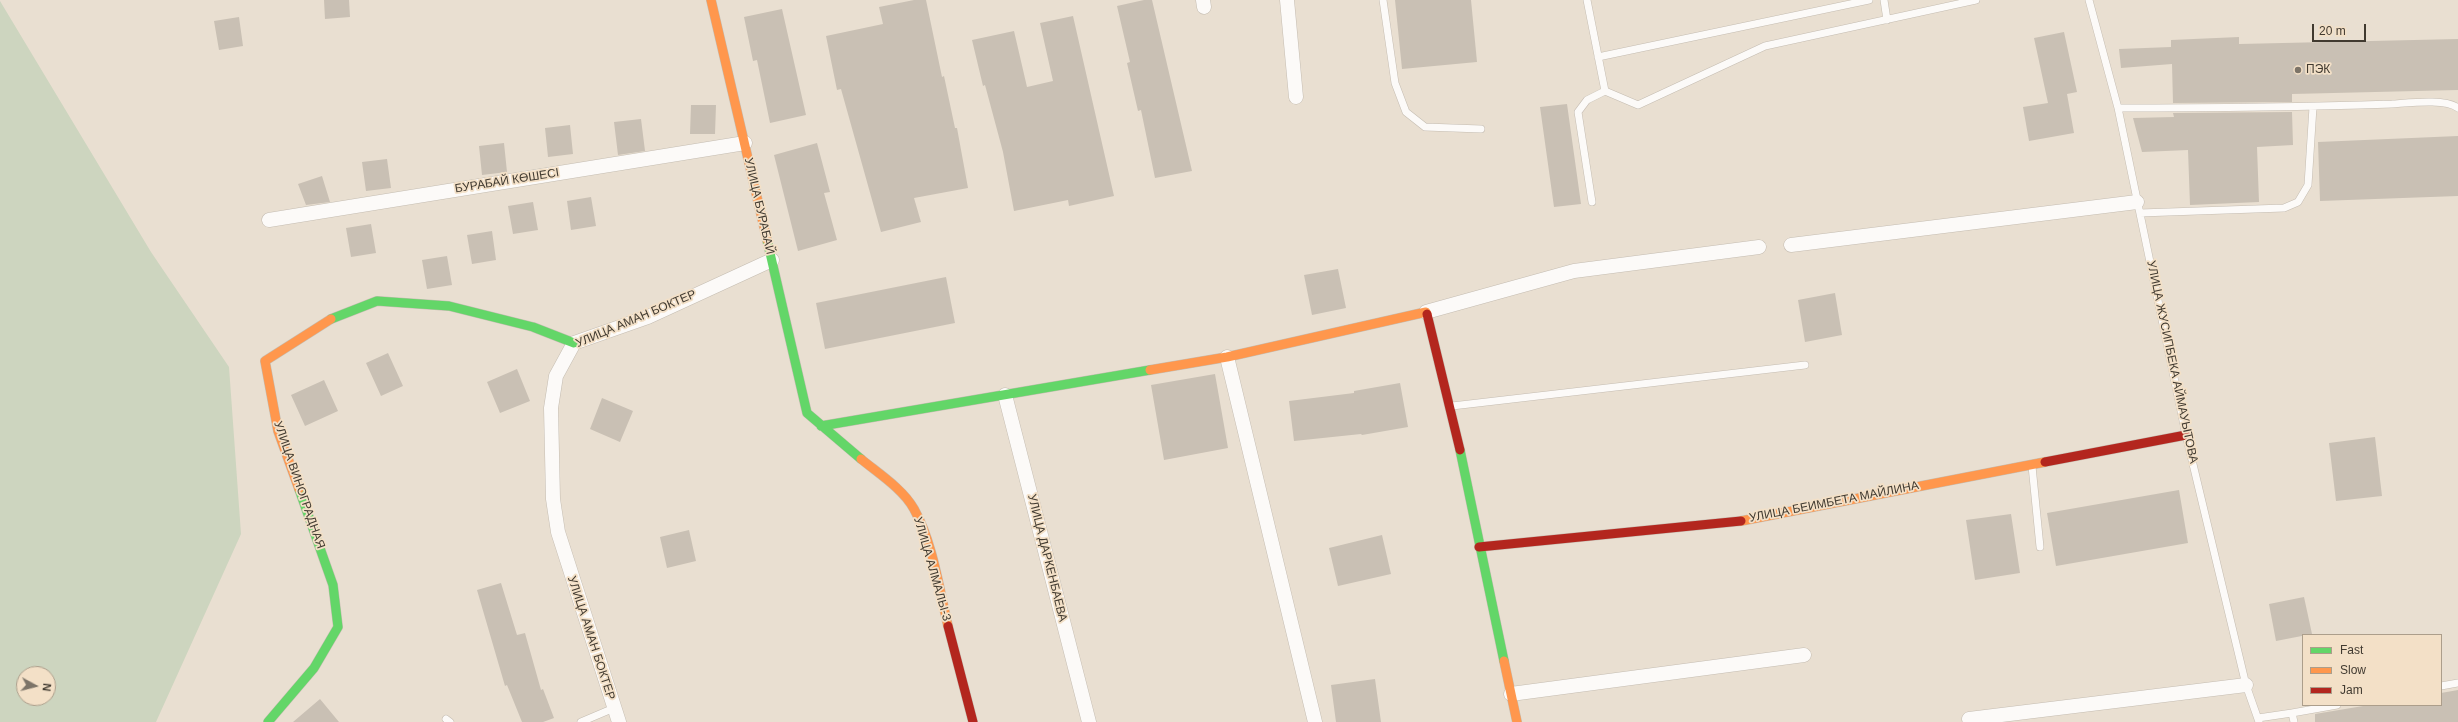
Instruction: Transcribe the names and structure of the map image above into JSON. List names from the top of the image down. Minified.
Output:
{"streets":{"street":["БУРАБАЙ КӨШЕСІ","УЛИЦА БУРАБАЙ","УЛИЦА АМАН БОКТЕР","УЛИЦА ВИНОГРАДНАЯ","УЛИЦА БЕИМБЕТА МАЙЛИНА","УЛИЦА ДАРКЕНБАЕВА","УЛИЦА АЛМАЛЫ-3"],"lane":["УЛИЦА ЖУСИПБЕКА АЙМАУЫТОВА"]},"crossings":[["БУРАБАЙ КӨШЕСІ","УЛИЦА БУРАБАЙ"],["УЛИЦА БУРАБАЙ","УЛИЦА АМАН БОКТЕР"],["УЛИЦА БУРАБАЙ","УЛИЦА АЛМАЛЫ-3"],["УЛИЦА АМАН БОКТЕР","УЛИЦА ВИНОГРАДНАЯ"],["УЛИЦА ЖУСИПБЕКА АЙМАУЫТОВА","УЛИЦА БЕИМБЕТА МАЙЛИНА"]],"places":["ПЭК"],"legend":["Fast","Slow","Jam"],"scale_bar":"20 m","north":"right"}
